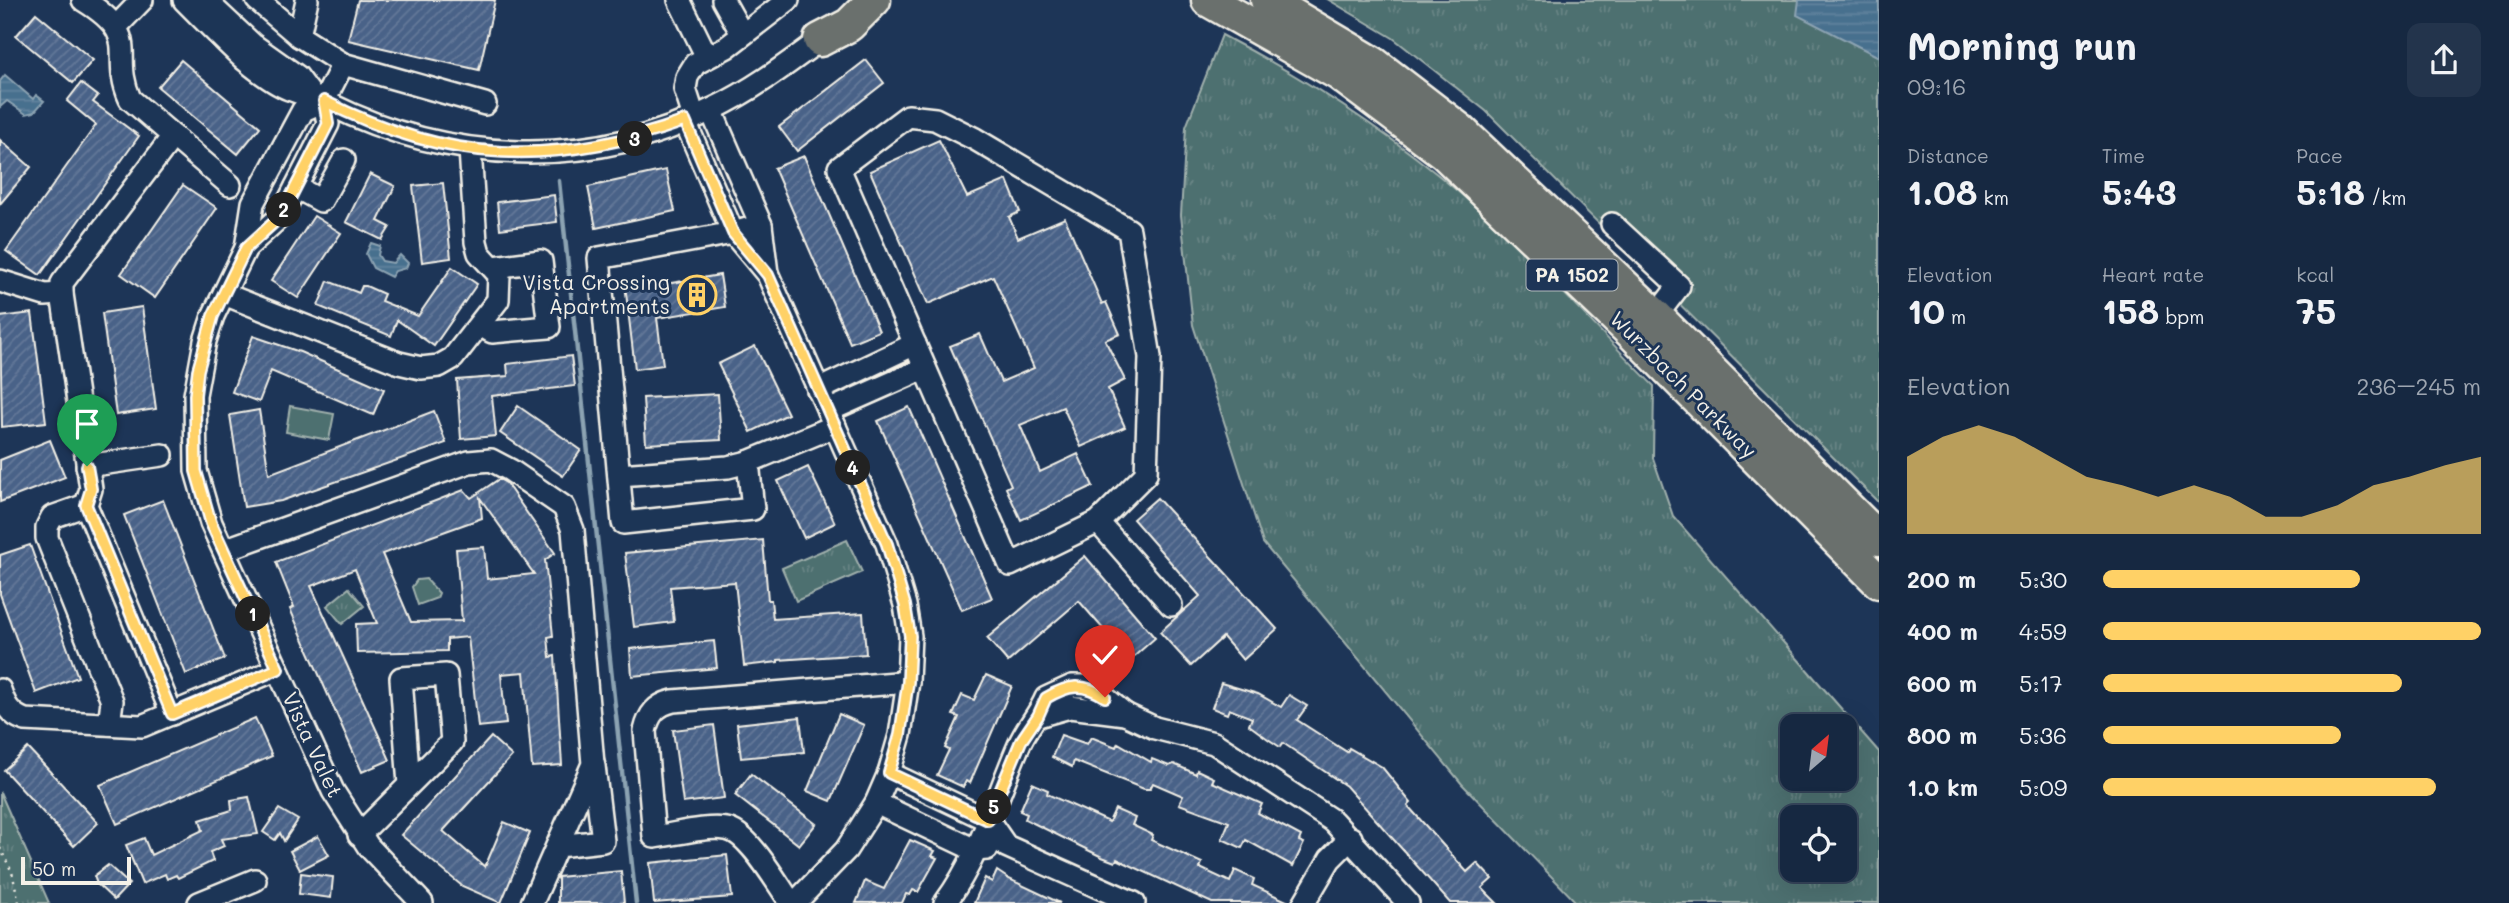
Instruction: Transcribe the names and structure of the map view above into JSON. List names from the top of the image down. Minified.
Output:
{"streets":{"highway":["PA 1502","Wurzbach Parkway"],"street":["Vista Valet"]},"places":{"building":["Vista Crossing Apartments"]},"scale_bar":"50 m","north":"top right","page":{"heading":["Morning run","09:16"],"stats":[["Distance","1.08 km"],["Time","5:43"],["Pace","5:18 /km"],["Elevation","10 m"],["Heart rate","158 bpm"],["kcal","75"]],"pins":["3","2","4","1","5"],"chart":["Elevation","236–245 m"],"list":[{"name":"200 m","note":"5:30"},{"name":"400 m","note":"4:59"},{"name":"600 m","note":"5:17"},{"name":"800 m","note":"5:36"},{"name":"1.0 km","note":"5:09"}],"scale":"50 m"}}
